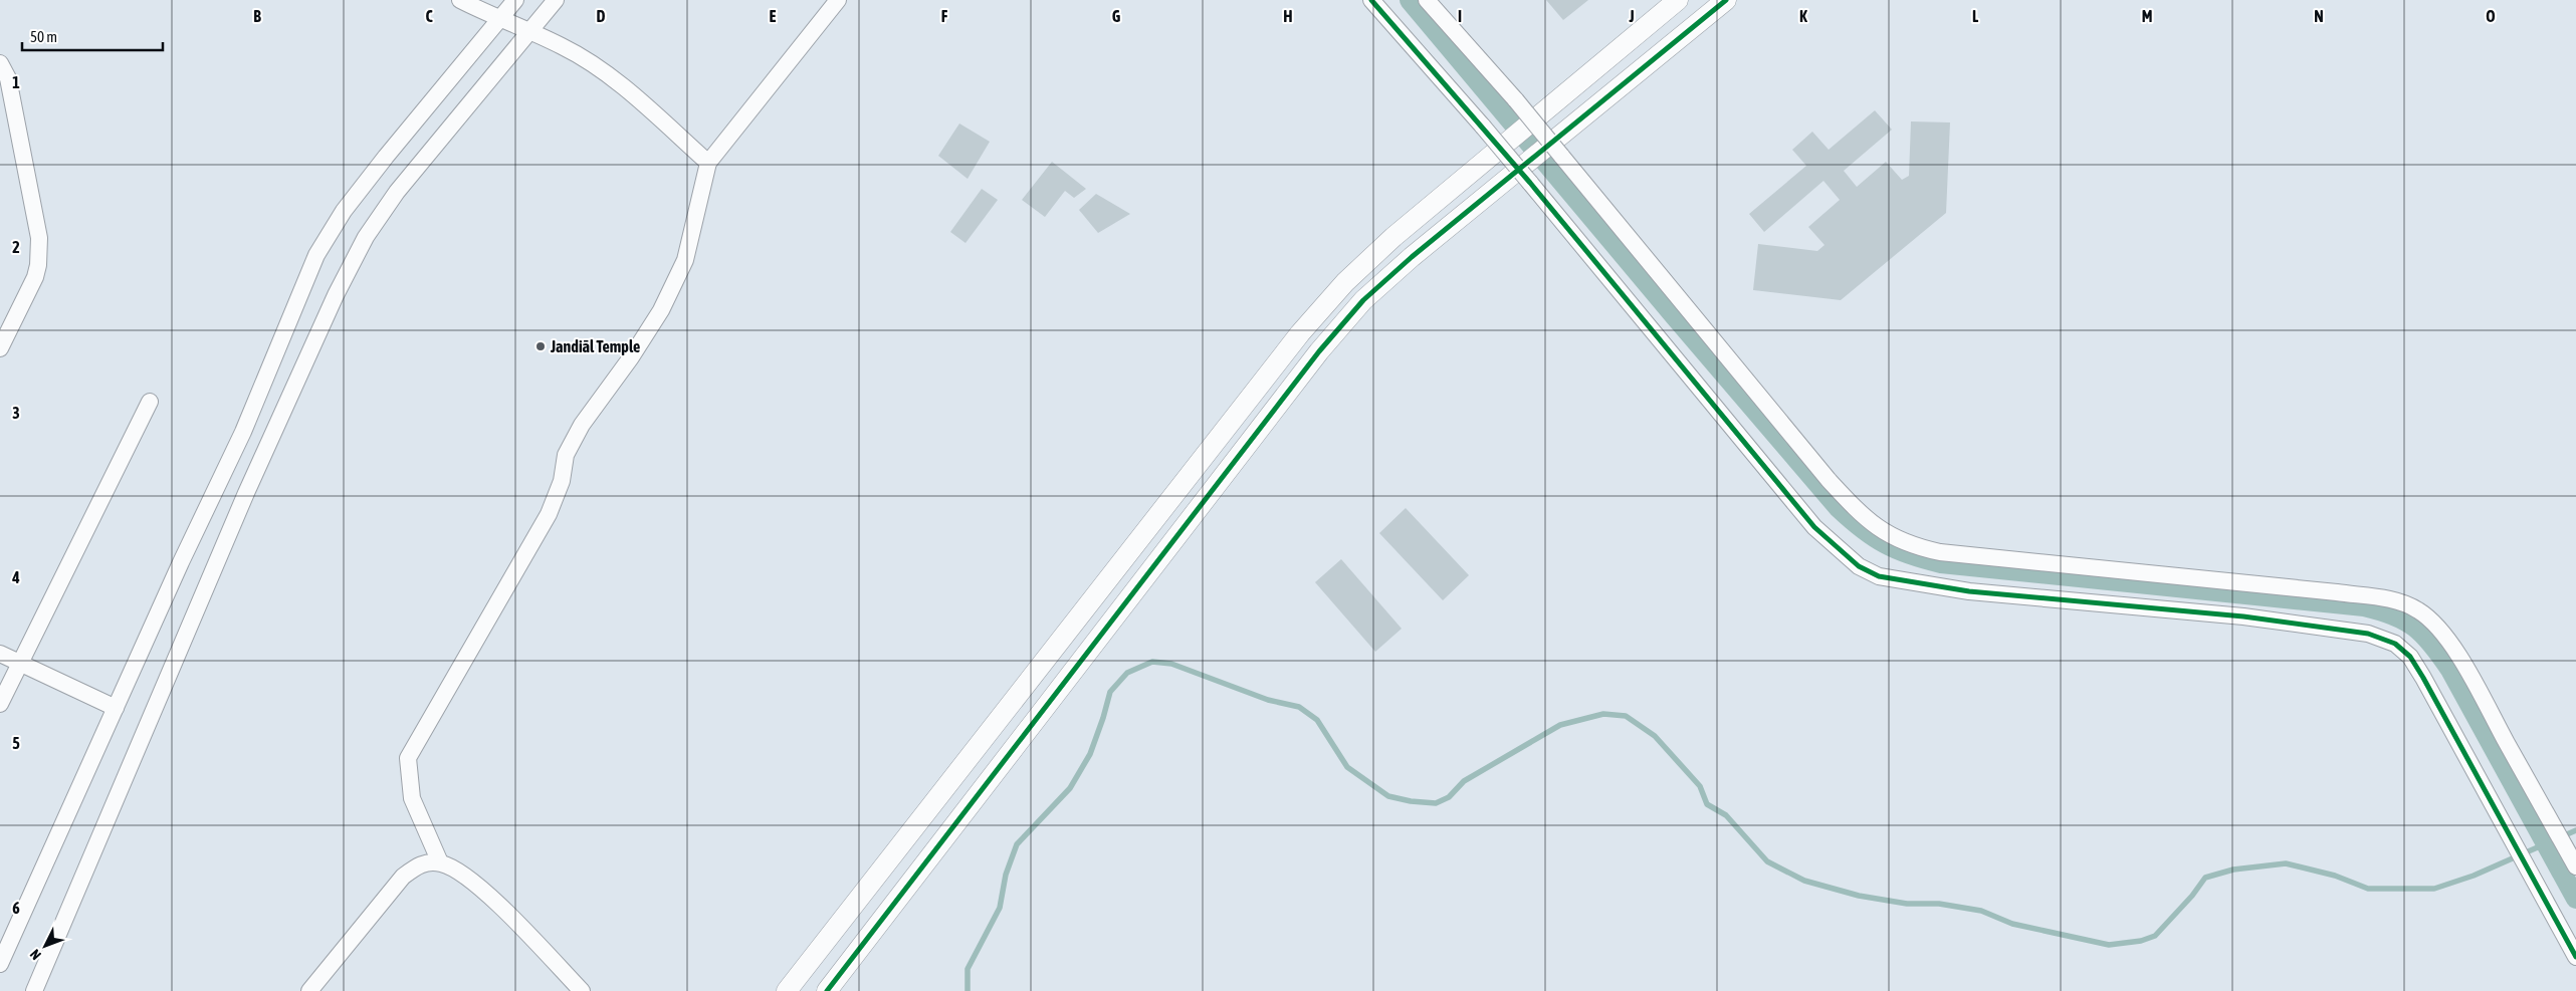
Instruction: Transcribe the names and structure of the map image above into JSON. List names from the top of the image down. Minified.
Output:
{"places":["Jandiāl Temple"],"scale_bar":"50 m","north":"bottom left","grid":{"columns":["B","C","D","E","F","G","H","I","J","K","L","M","N","O"],"rows":["1","2","3","4","5","6"]}}
